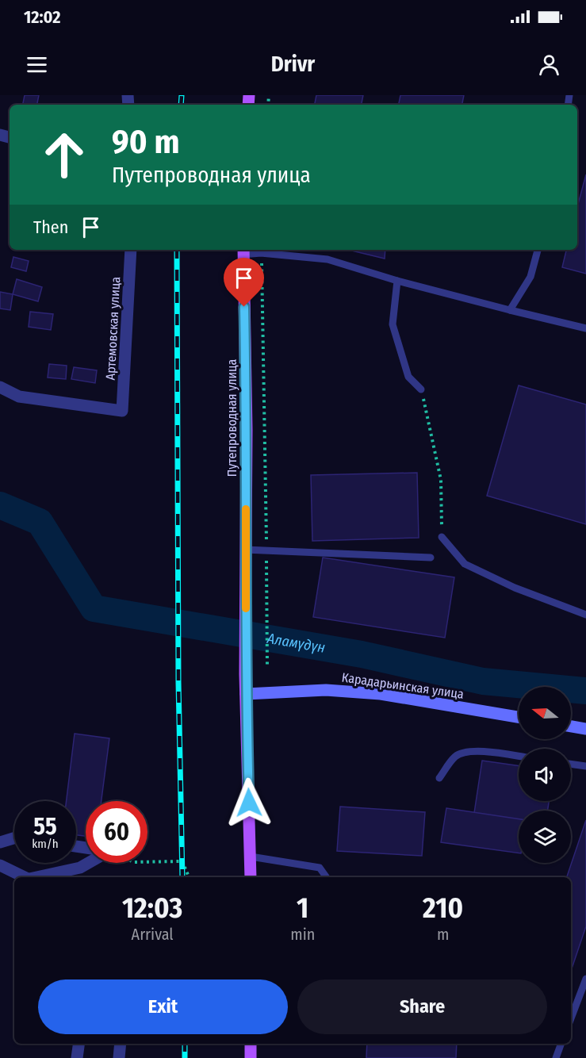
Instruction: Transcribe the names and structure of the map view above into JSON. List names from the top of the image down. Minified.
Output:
{"streets":{"main road":["Путепроводная улица"],"street":["Артемовская улица","Карадарьинская улица"]},"crossings":[["Путепроводная улица","Карадарьинская улица"]],"water":["Аламүдүн"],"north":"left","page":{"status":"12:02","header":"Drivr","turn":["90 m","Путепроводная улица"],"then":"Then","speed":"55 km/h","limit":"60","eta":["12:03","Arrival","1","min","210","m"],"buttons":["Exit","Share"]}}
